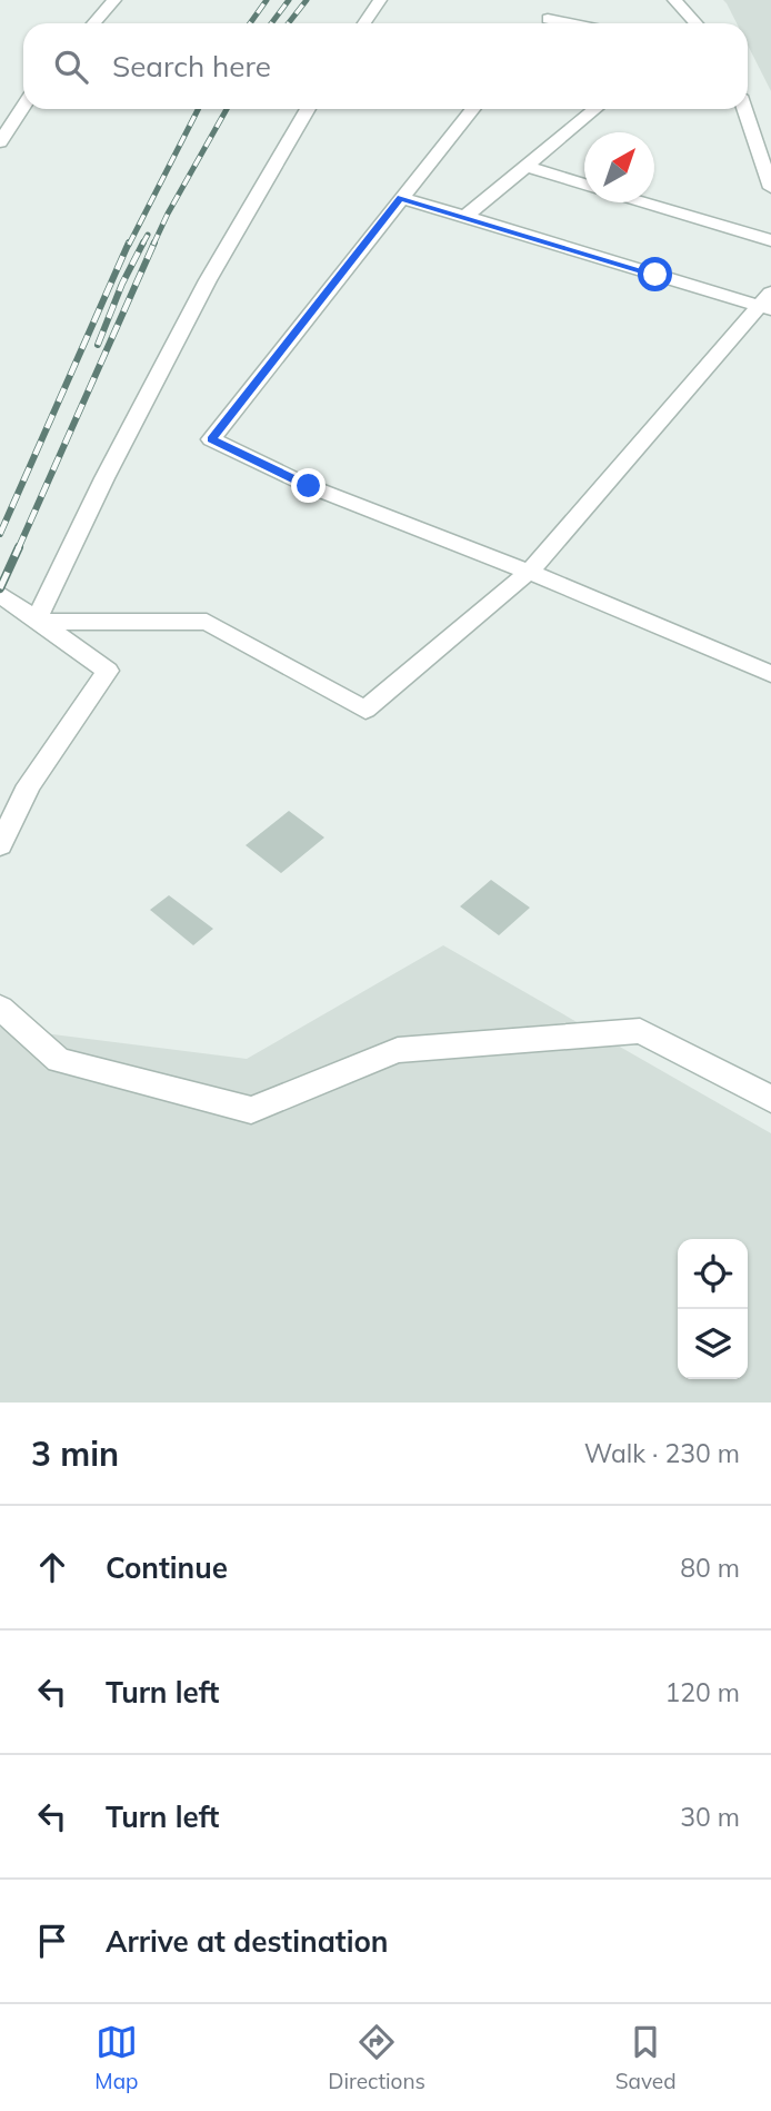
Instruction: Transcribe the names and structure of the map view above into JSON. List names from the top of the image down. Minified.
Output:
{"north":"top right","page":{"search":"Search here","heading":["3 min","Walk · 230 m"],"list":[["Continue","80 m"],["Turn left","120 m"],["Turn left","30 m"],"Arrive at destination"],"nav":["Map","Directions","Saved"]}}
